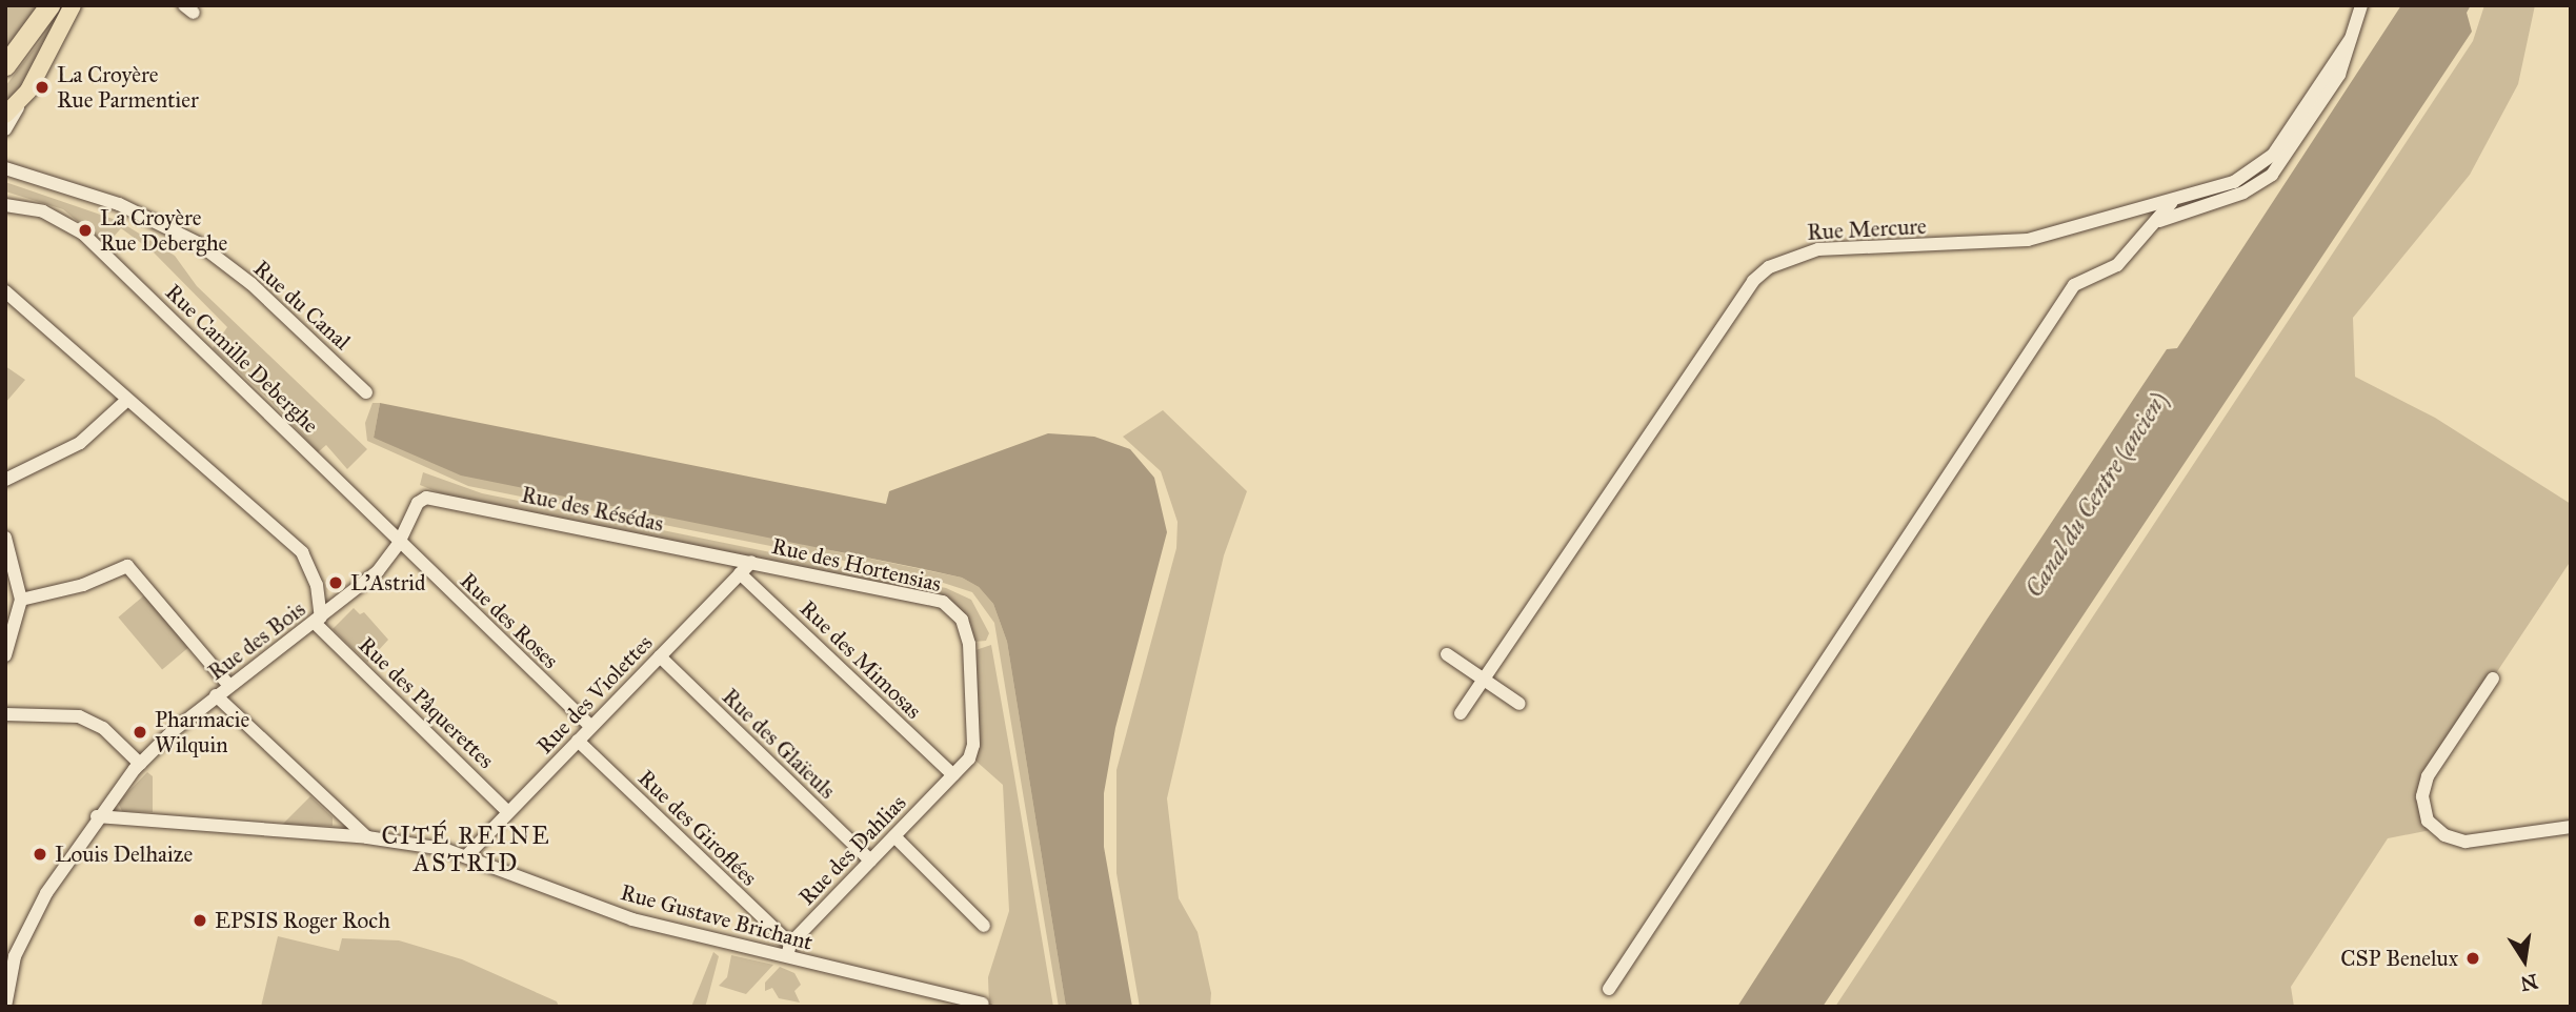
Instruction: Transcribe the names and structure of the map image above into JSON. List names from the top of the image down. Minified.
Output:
{"streets":{"street":["Rue Mercure","Rue du Canal","Rue Camille Deberghe","Rue des Résédas","Rue des Hortensias","Rue des Roses","Rue des Bois","Rue des Mimosas","Rue des Violettes","Rue des Pâquerettes","Rue des Glaïeuls","Rue des Giroflées","Rue des Dahlias","Rue Gustave Brichant"]},"crossings":[["Rue Camille Deberghe","Rue des Roses"],["Rue Camille Deberghe","Rue des Bois"],["Rue des Résédas","Rue des Hortensias"],["Rue des Résédas","Rue des Bois"],["Rue des Résédas","Rue des Violettes"],["Rue des Hortensias","Rue des Mimosas"],["Rue des Hortensias","Rue des Violettes"],["Rue des Hortensias","Rue des Dahlias"],["Rue des Roses","Rue des Bois"],["Rue des Roses","Rue des Violettes"],["Rue des Bois","Rue des Pâquerettes"],["Rue des Bois","Rue Gustave Brichant"],["Rue des Mimosas","Rue des Violettes"],["Rue des Mimosas","Rue des Dahlias"],["Rue des Violettes","Rue des Pâquerettes"],["Rue des Violettes","Rue des Glaïeuls"],["Rue des Violettes","Rue des Giroflées"],["Rue des Violettes","Rue Gustave Brichant"],["Rue des Glaïeuls","Rue des Dahlias"],["Rue des Giroflées","Rue des Dahlias"],["Rue des Giroflées","Rue Gustave Brichant"],["Rue des Dahlias","Rue Gustave Brichant"]],"districts":["CITÉ REINE ASTRID"],"water":["Canal du Centre (ancien)"],"places":["La Croyère Rue Parmentier","La Croyère Rue Deberghe","L'Astrid","Pharmacie Wilquin","Louis Delhaize","EPSIS Roger Roch","CSP Benelux"],"north":"bottom"}
